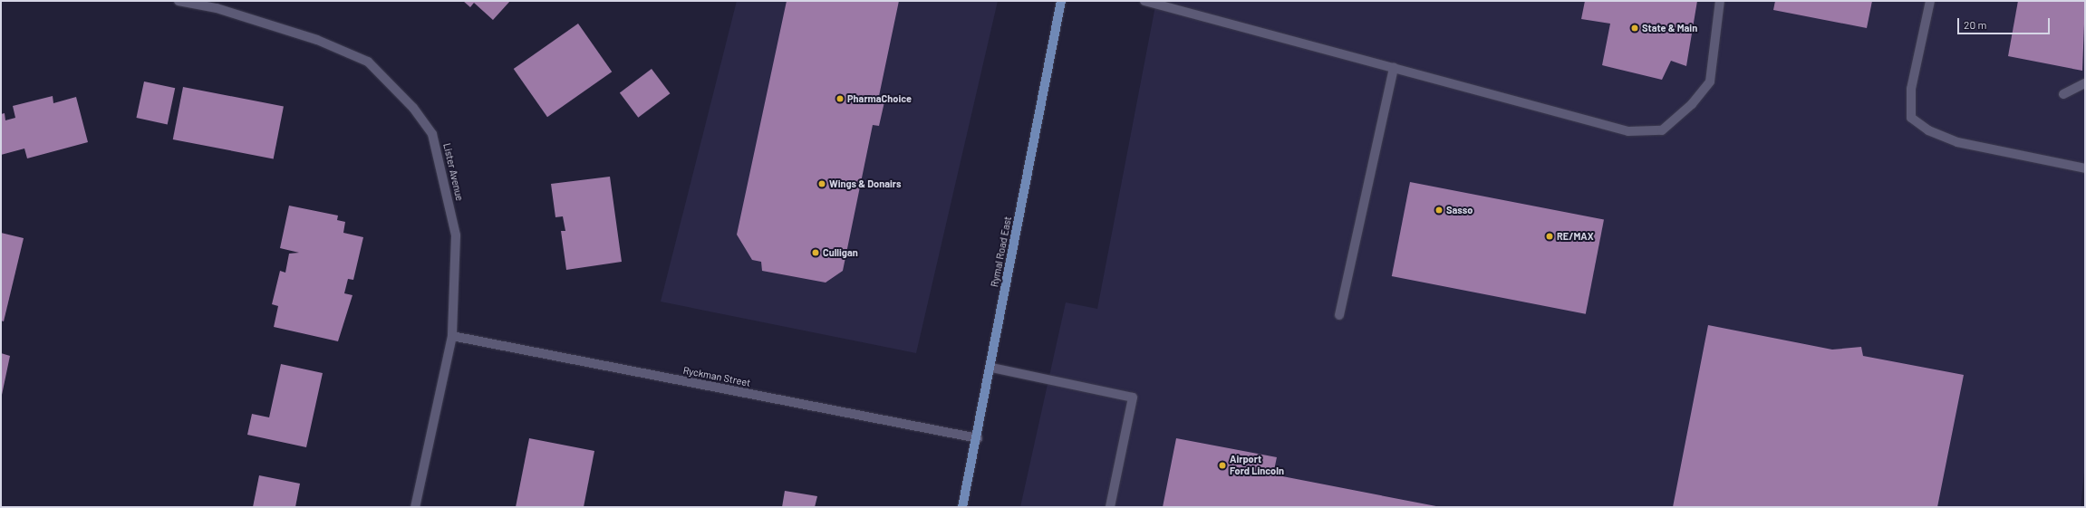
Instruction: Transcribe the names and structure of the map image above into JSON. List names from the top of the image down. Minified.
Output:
{"streets":{"main road":["Rymal Road East"],"street":["Lister Avenue","Ryckman Street"]},"crossings":[["Lister Avenue","Ryckman Street"],["Rymal Road East","Ryckman Street"]],"places":["State & Main","PharmaChoice","Wings & Donairs","Sasso","RE/MAX","Culligan","Airport Ford Lincoln"],"scale_bar":"20 m"}
